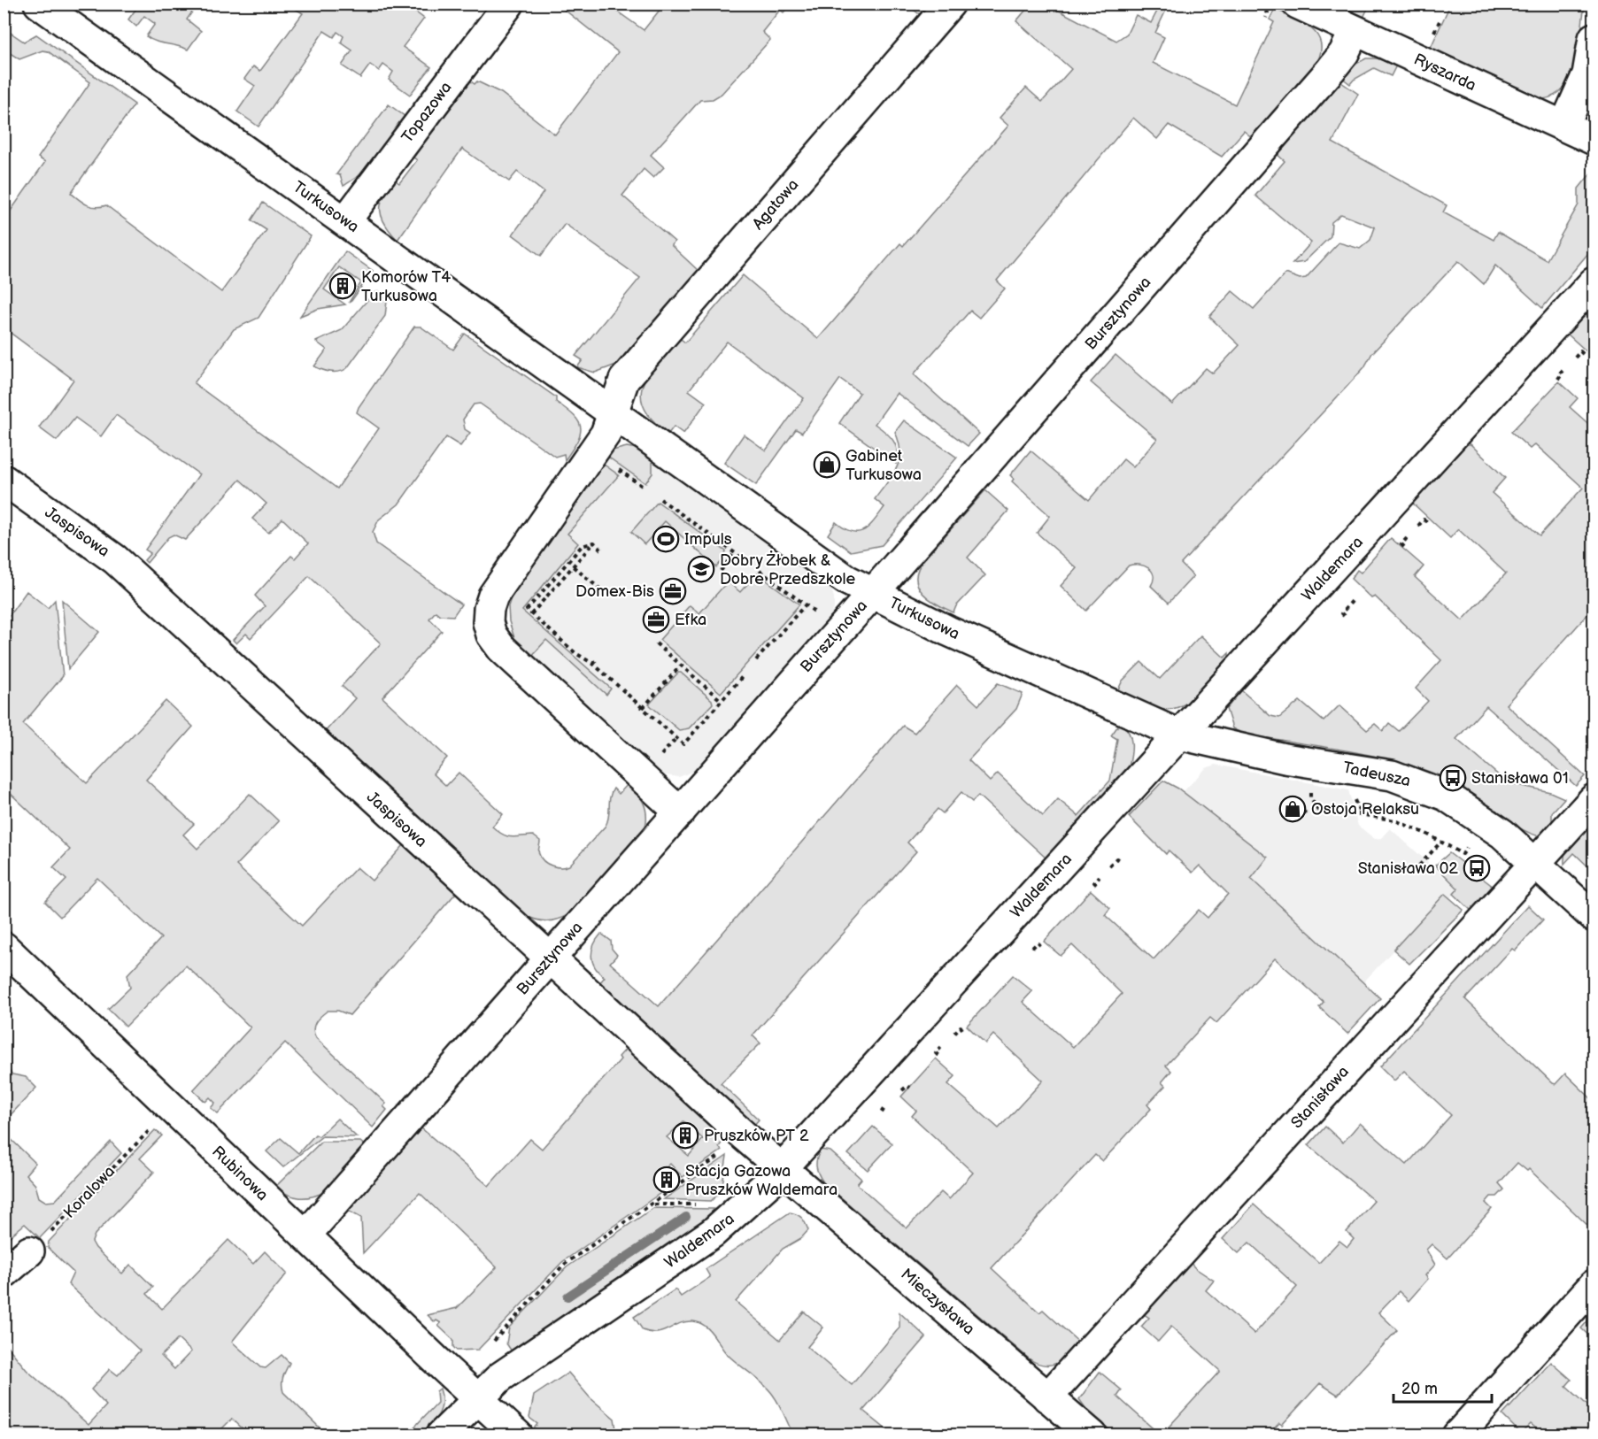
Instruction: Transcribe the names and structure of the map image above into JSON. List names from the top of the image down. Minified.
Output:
{"streets":{"street":["Ryszarda","Topazowa","Agatowa","Turkusowa","Bursztynowa","Jaspisowa","Waldemara","Tadeusza","Stanisława","Rubinowa","Mieczysława"],"path":["Koralowa"]},"crossings":[["Ryszarda","Bursztynowa"],["Topazowa","Turkusowa"],["Agatowa","Turkusowa"],["Turkusowa","Bursztynowa"],["Turkusowa","Waldemara"],["Turkusowa","Tadeusza"],["Bursztynowa","Jaspisowa"],["Bursztynowa","Rubinowa"],["Jaspisowa","Waldemara"],["Jaspisowa","Mieczysława"],["Waldemara","Tadeusza"],["Waldemara","Rubinowa"],["Waldemara","Mieczysława"],["Tadeusza","Stanisława"],["Stanisława","Mieczysława"],["Rubinowa","Koralowa"]],"places":{"building":["Komorów T4 Turkusowa","Pruszków PT 2","Stacja Gazowa Pruszków Waldemara"],"shop":["Gabinet Turkusowa","Ostoja Relaksu"],"sports":["Impuls"],"school or university":["Dobry Żłobek & Dobre Przedszkole"],"office":["Domex-Bis","Efka"],"bus stop":["Stanisława 01","Stanisława 02"]},"scale_bar":"20 m"}
